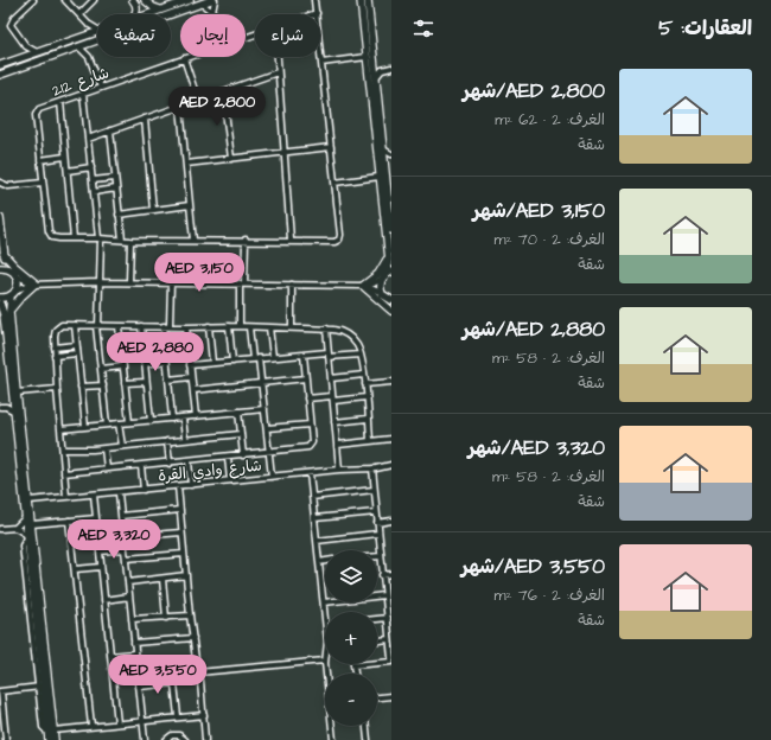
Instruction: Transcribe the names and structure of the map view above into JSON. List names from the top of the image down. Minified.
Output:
{"streets":{"street":["212 شارع","شارع وادي القرة"]},"page":{"heading":"العقارات: 5","chip":["شراء","إيجار","تصفية"],"list":[{"name":"AED 2,800/شهر","note":"الغرف: 2 · 62 m² · شقة"},{"name":"AED 3,150/شهر","note":"الغرف: 2 · 70 m² · شقة"},{"name":"AED 2,880/شهر","note":"الغرف: 2 · 58 m² · شقة"},{"name":"AED 3,320/شهر","note":"الغرف: 2 · 58 m² · شقة"},{"name":"AED 3,550/شهر","note":"الغرف: 2 · 76 m² · شقة"}],"price":["AED 2,800","AED 3,150","AED 2,880","AED 3,320","AED 3,550"],"map_buttons":["+","−"]}}
